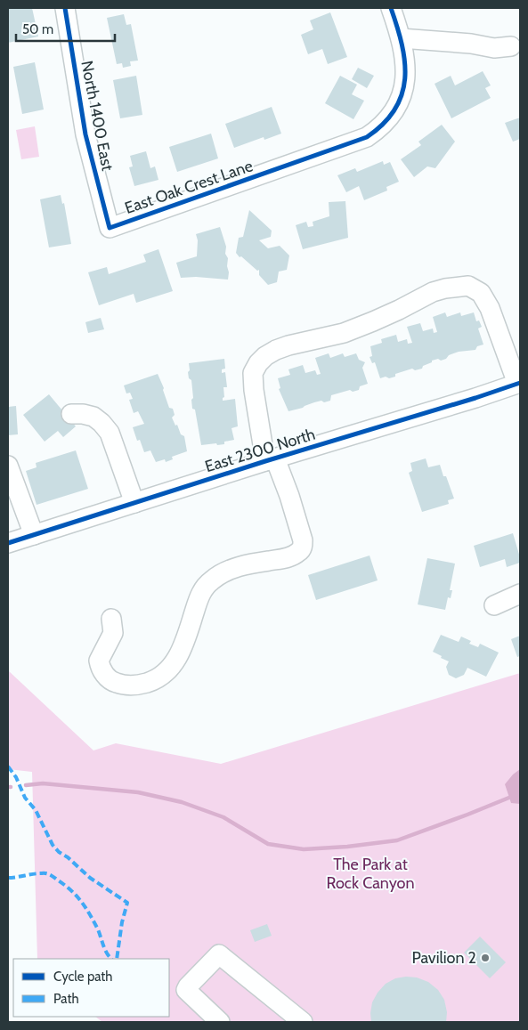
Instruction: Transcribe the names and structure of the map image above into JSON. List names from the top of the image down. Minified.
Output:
{"streets":{"street":["North 1400 East","East Oak Crest Lane","East 2300 North"]},"crossings":[["North 1400 East","East Oak Crest Lane"]],"parks":["The Park at Rock Canyon"],"places":["Pavilion 2"],"legend":["Cycle path","Path"],"scale_bar":"50 m"}
